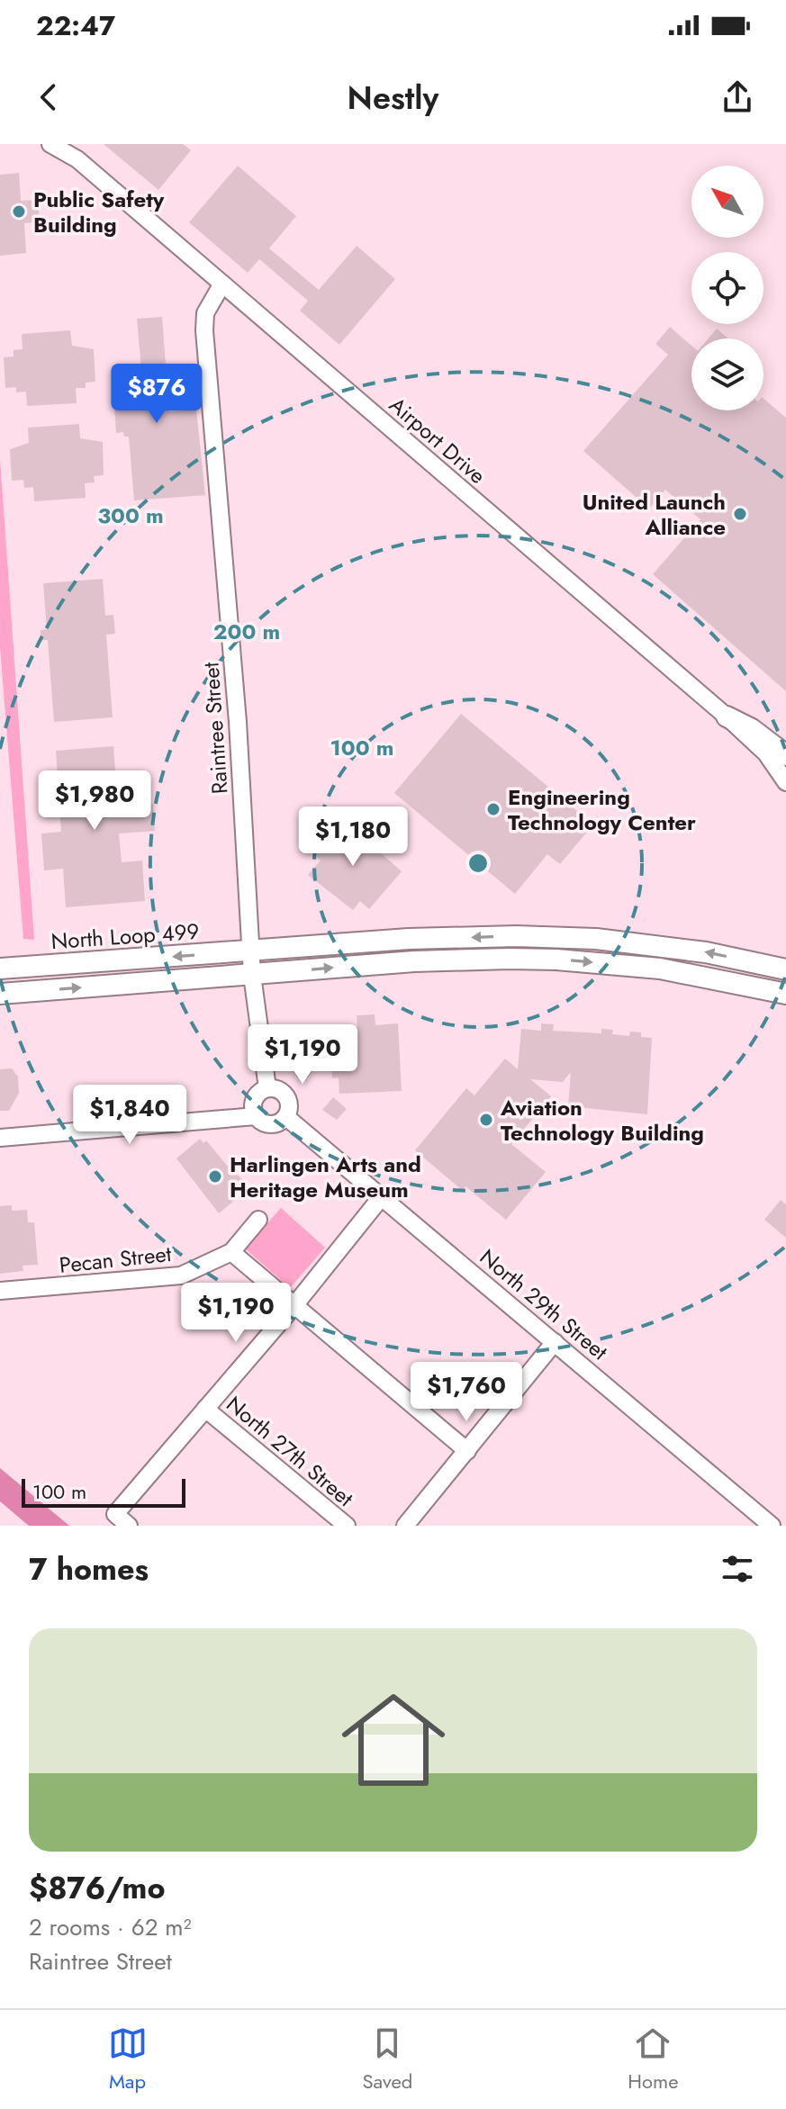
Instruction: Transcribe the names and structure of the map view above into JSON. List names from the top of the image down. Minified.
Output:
{"streets":{"main road":["North Loop 499"],"street":["Airport Drive","Raintree Street","Pecan Street","North 29th Street","North 27th Street"]},"crossings":[["Airport Drive","Raintree Street"],["Raintree Street","North Loop 499"],["Raintree Street","North 29th Street"]],"places":["Public Safety Building","United Launch Alliance","Engineering Technology Center","Aviation Technology Building","Harlingen Arts and Heritage Museum"],"scale_bar":"100 m","north":"top left","page":{"status":"22:47","header":"Nestly","price":["$876","$1,980","$1,180","$1,190","$1,840","$1,190","$1,760"],"scale":"100 m","heading":"7 homes","list":[{"name":"$876/mo","note":"2 rooms · 62 m² · Raintree Street"}],"tabs":["Map","Saved","Home"]},"rings":["300 m","200 m","100 m"]}
